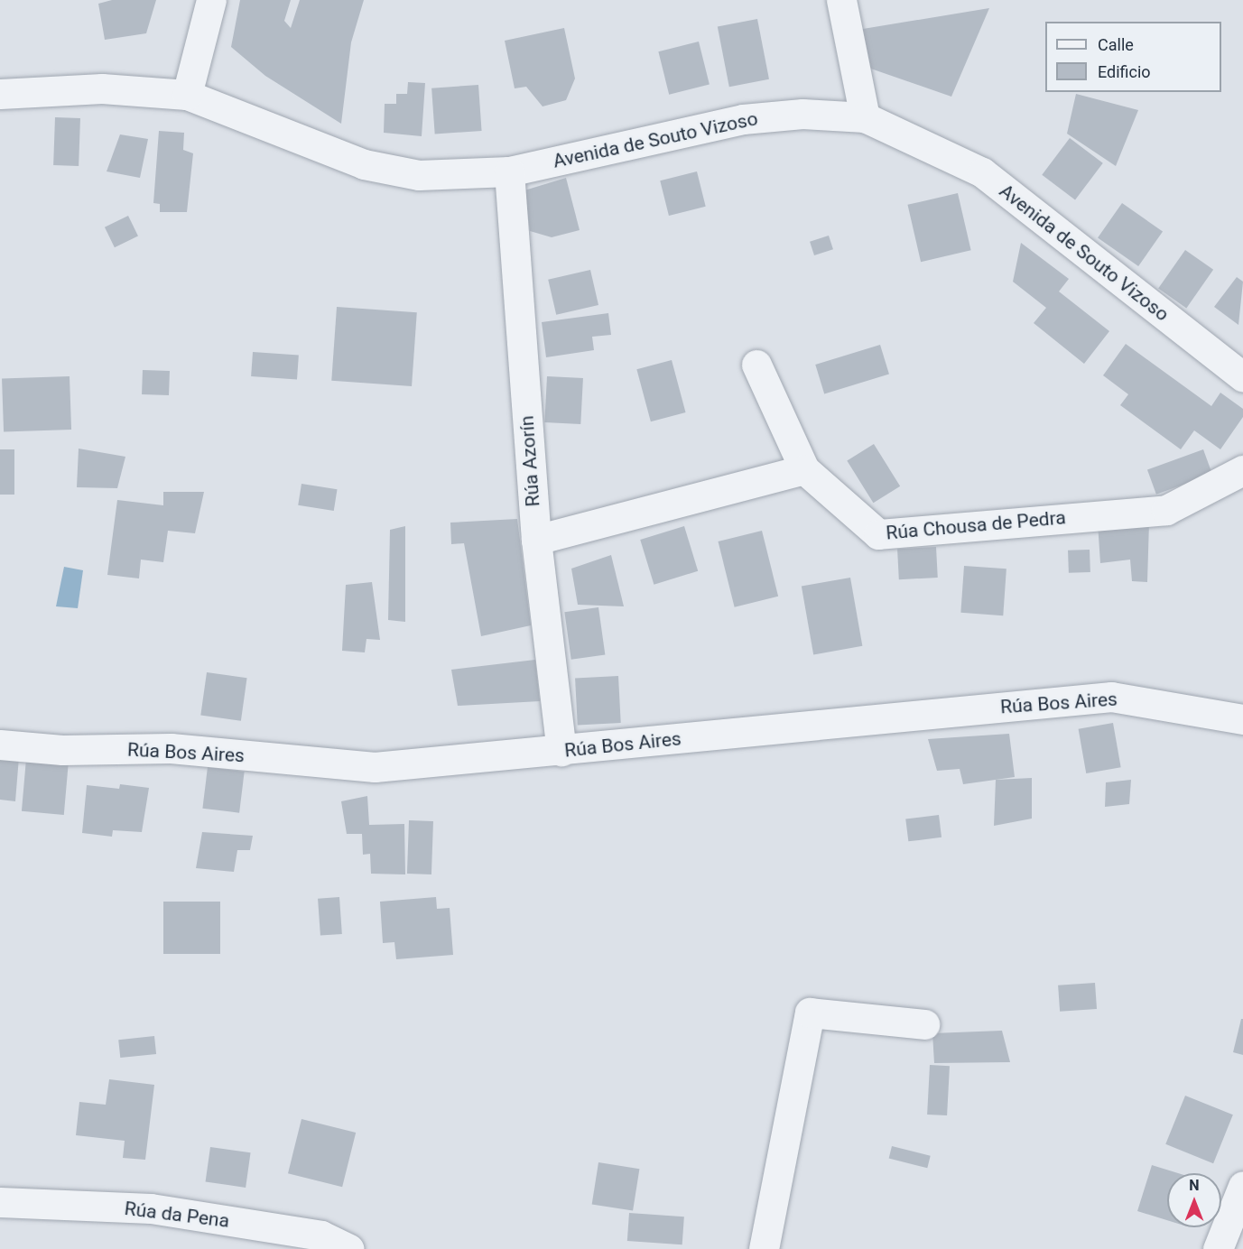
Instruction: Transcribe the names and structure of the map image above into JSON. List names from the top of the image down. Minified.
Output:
{"streets":{"street":["Avenida de Souto Vizoso","Rúa Azorín","Rúa Chousa de Pedra","Rúa Bos Aires","Rúa da Pena"]},"crossings":[["Avenida de Souto Vizoso","Rúa Azorín"],["Rúa Azorín","Rúa Bos Aires"]],"legend":["Calle","Edificio"],"north":"top"}
